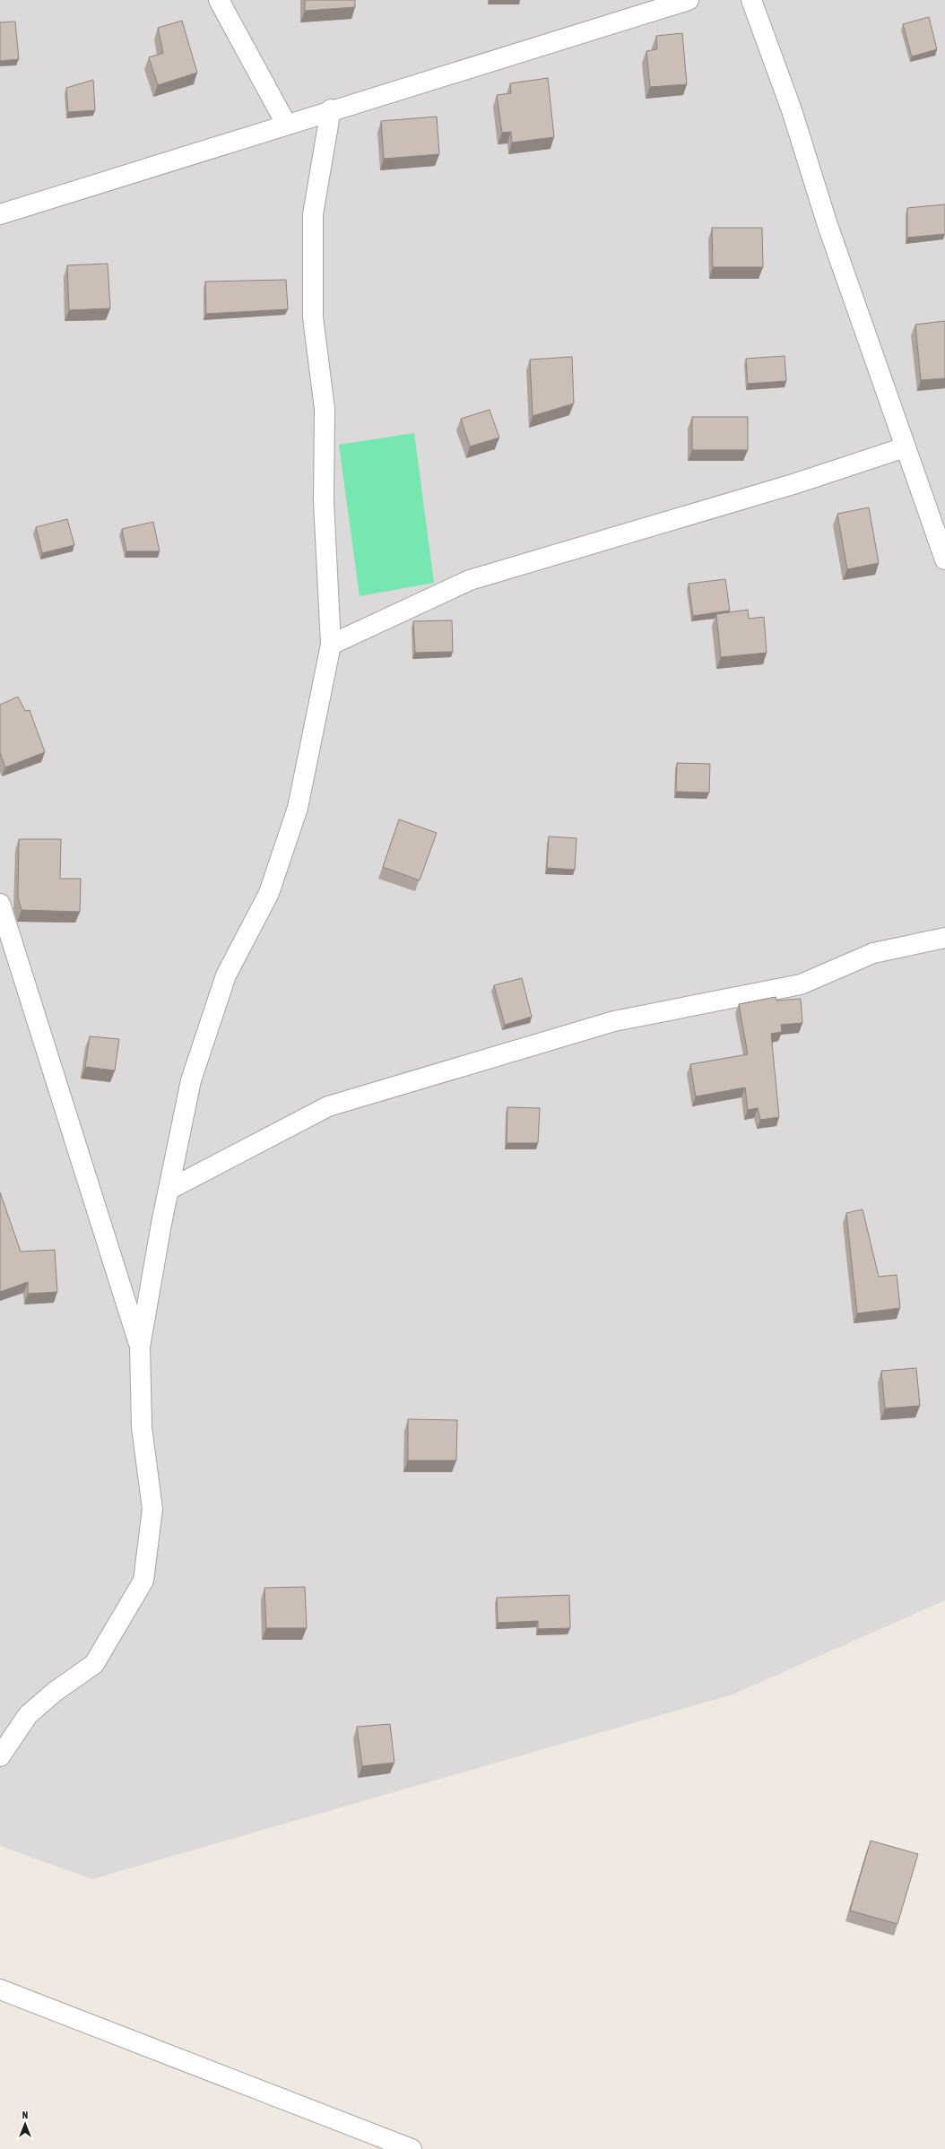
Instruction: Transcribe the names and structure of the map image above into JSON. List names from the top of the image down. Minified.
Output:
{"north":"top"}
